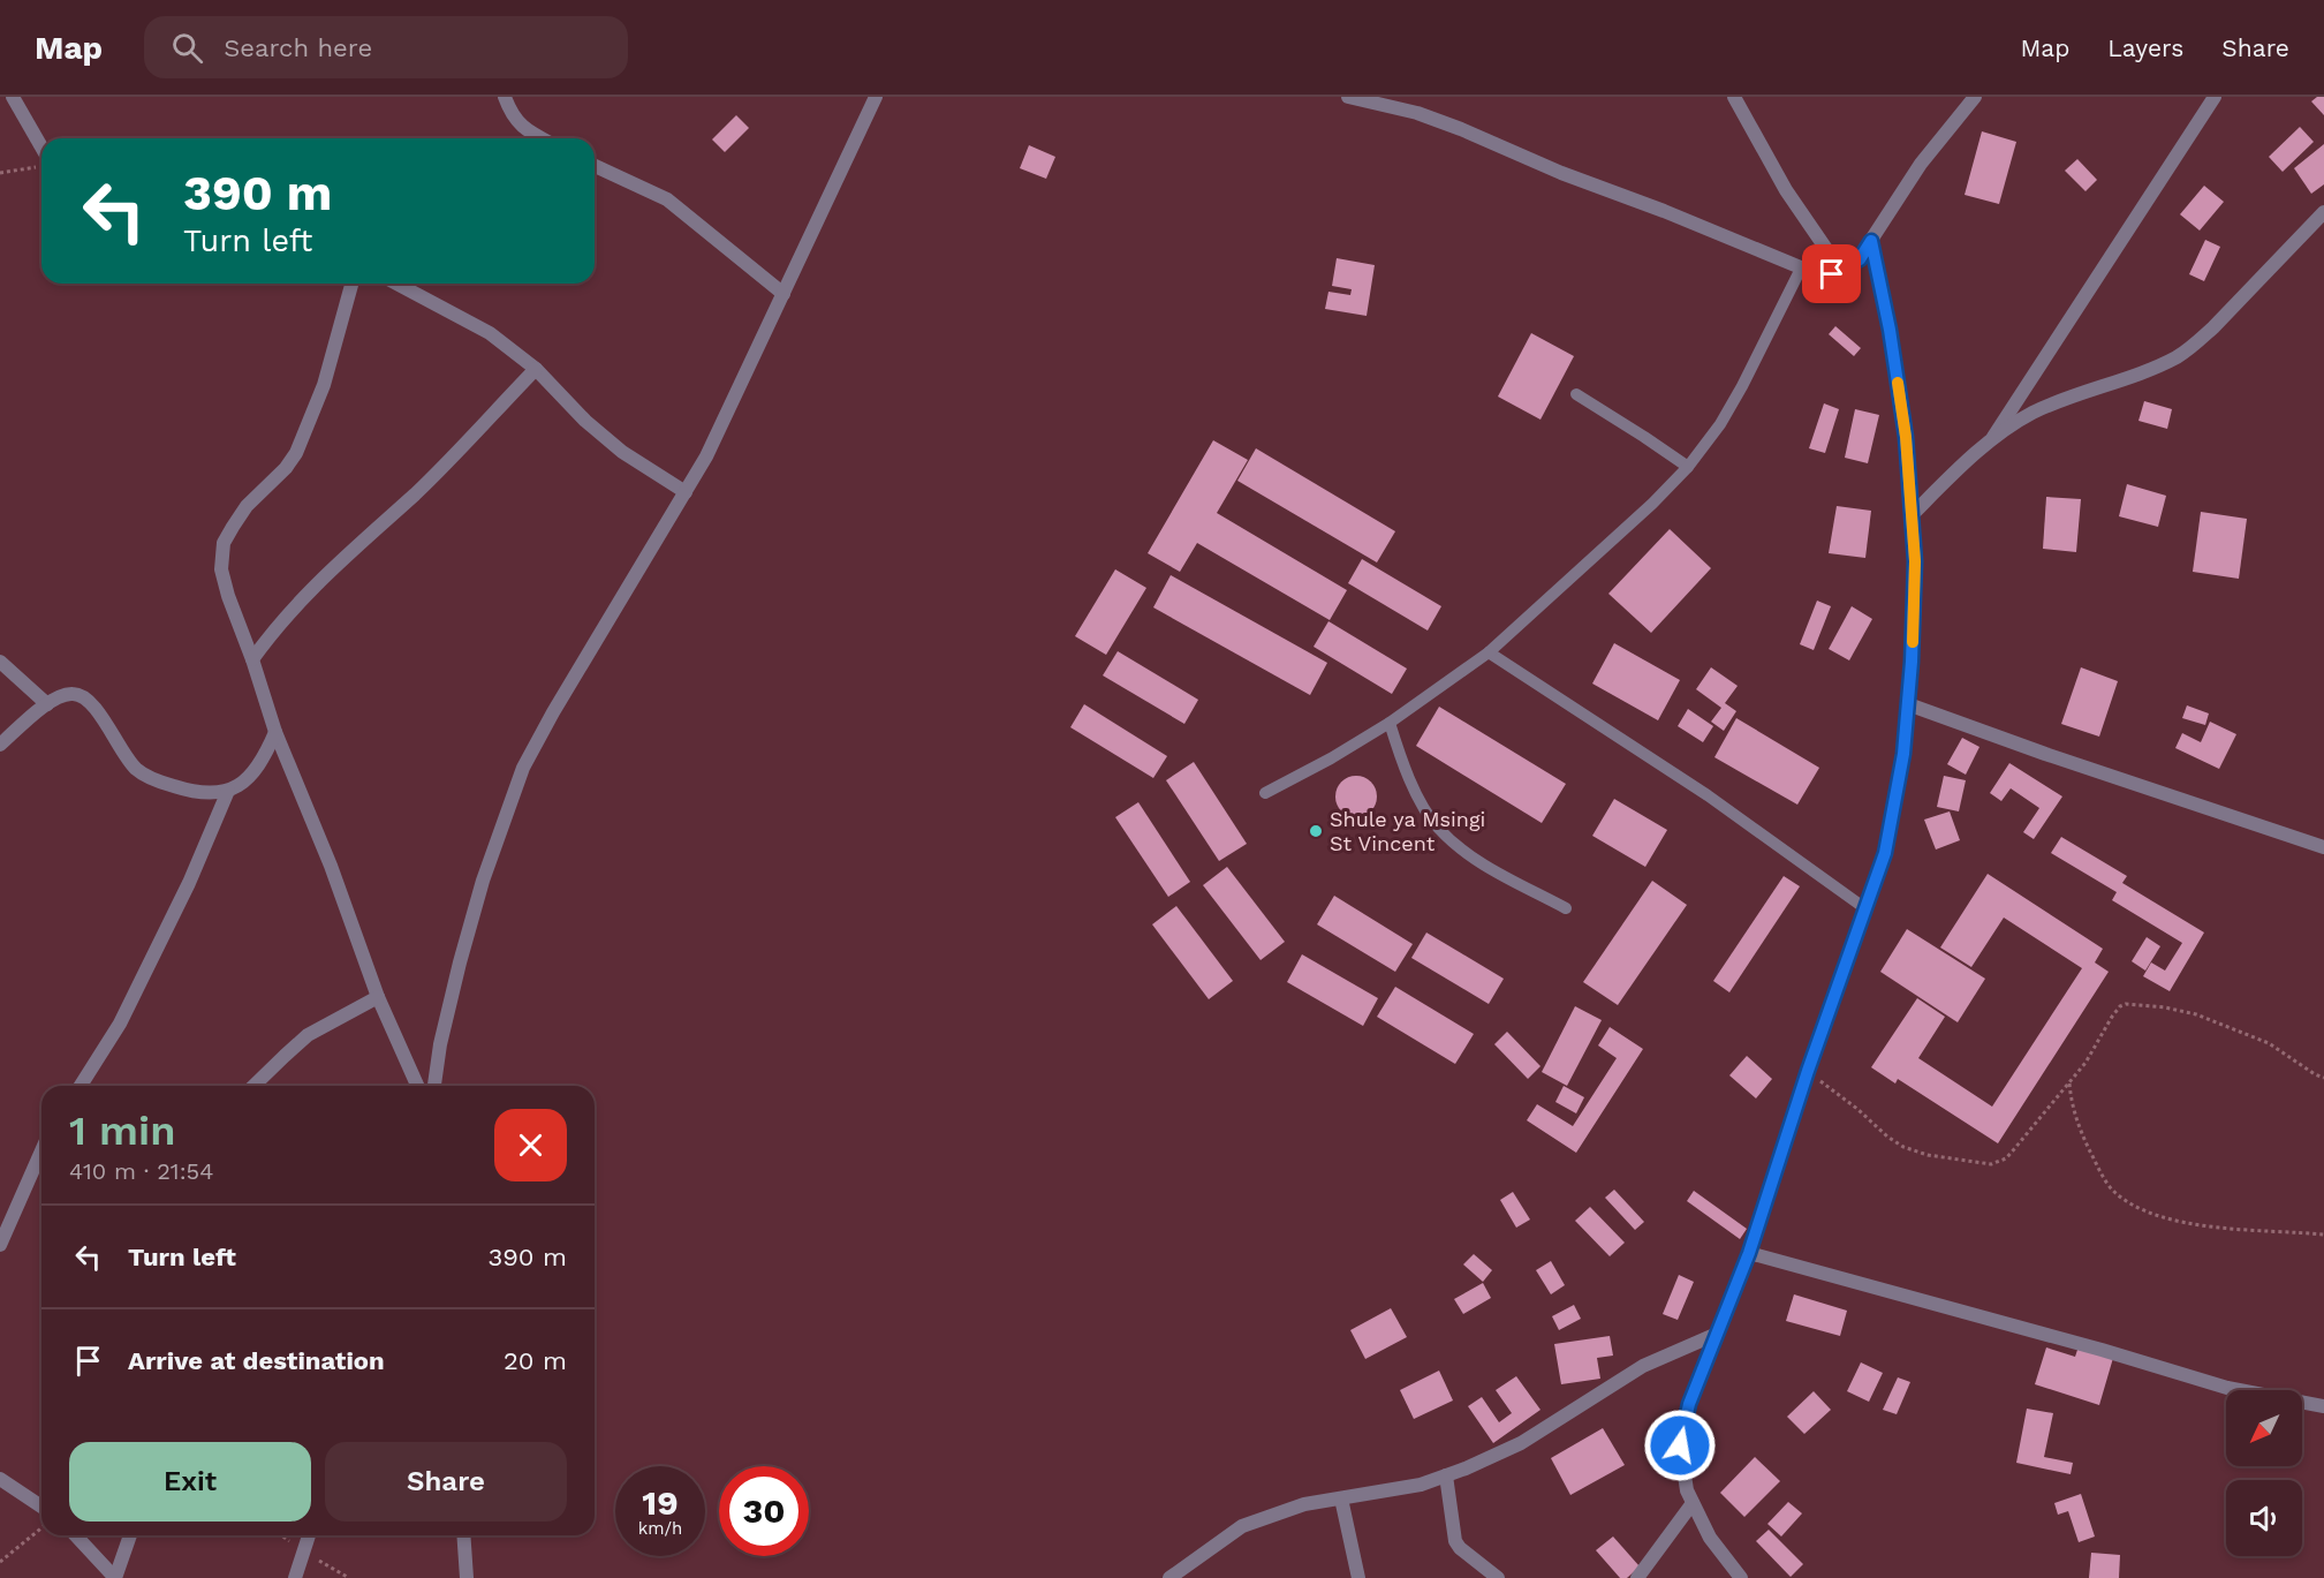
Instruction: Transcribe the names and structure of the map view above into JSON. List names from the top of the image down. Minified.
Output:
{"places":["Shule ya Msingi St Vincent"],"north":"bottom left","page":{"header":"Map","search":"Search here","nav":["Map","Layers","Share"],"turn":["390 m","Turn left"],"heading":["1 min","410 m · 21:54"],"list":[{"name":"Turn left","value":"390 m"},{"name":"Arrive at destination","value":"20 m"}],"buttons":["Exit","Share"],"speed":"19 km/h","limit":"30"}}
